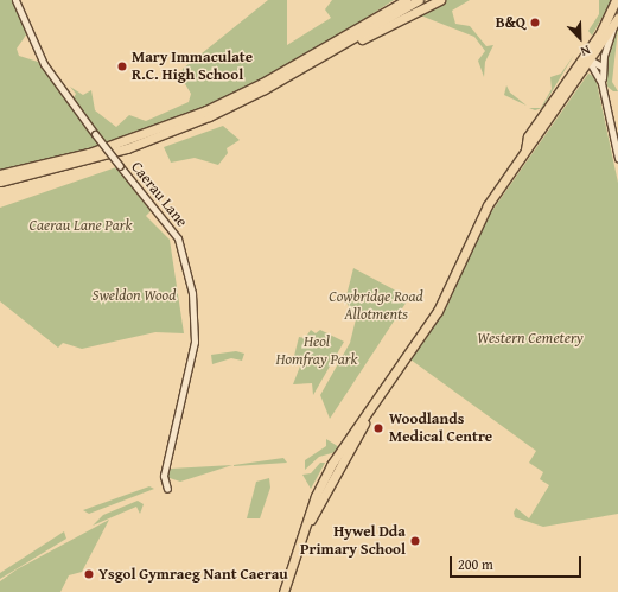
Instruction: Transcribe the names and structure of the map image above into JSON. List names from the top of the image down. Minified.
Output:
{"streets":{"street":["Caerau Lane"]},"parks":["Caerau Lane Park","Sweldon Wood","Cowbridge Road Allotments","Western Cemetery","Heol Homfray Park"],"places":["B&Q","Mary Immaculate R.C. High School","Woodlands Medical Centre","Hywel Dda Primary School","Ysgol Gymraeg Nant Caerau"],"scale_bar":"200 m","north":"bottom right"}
